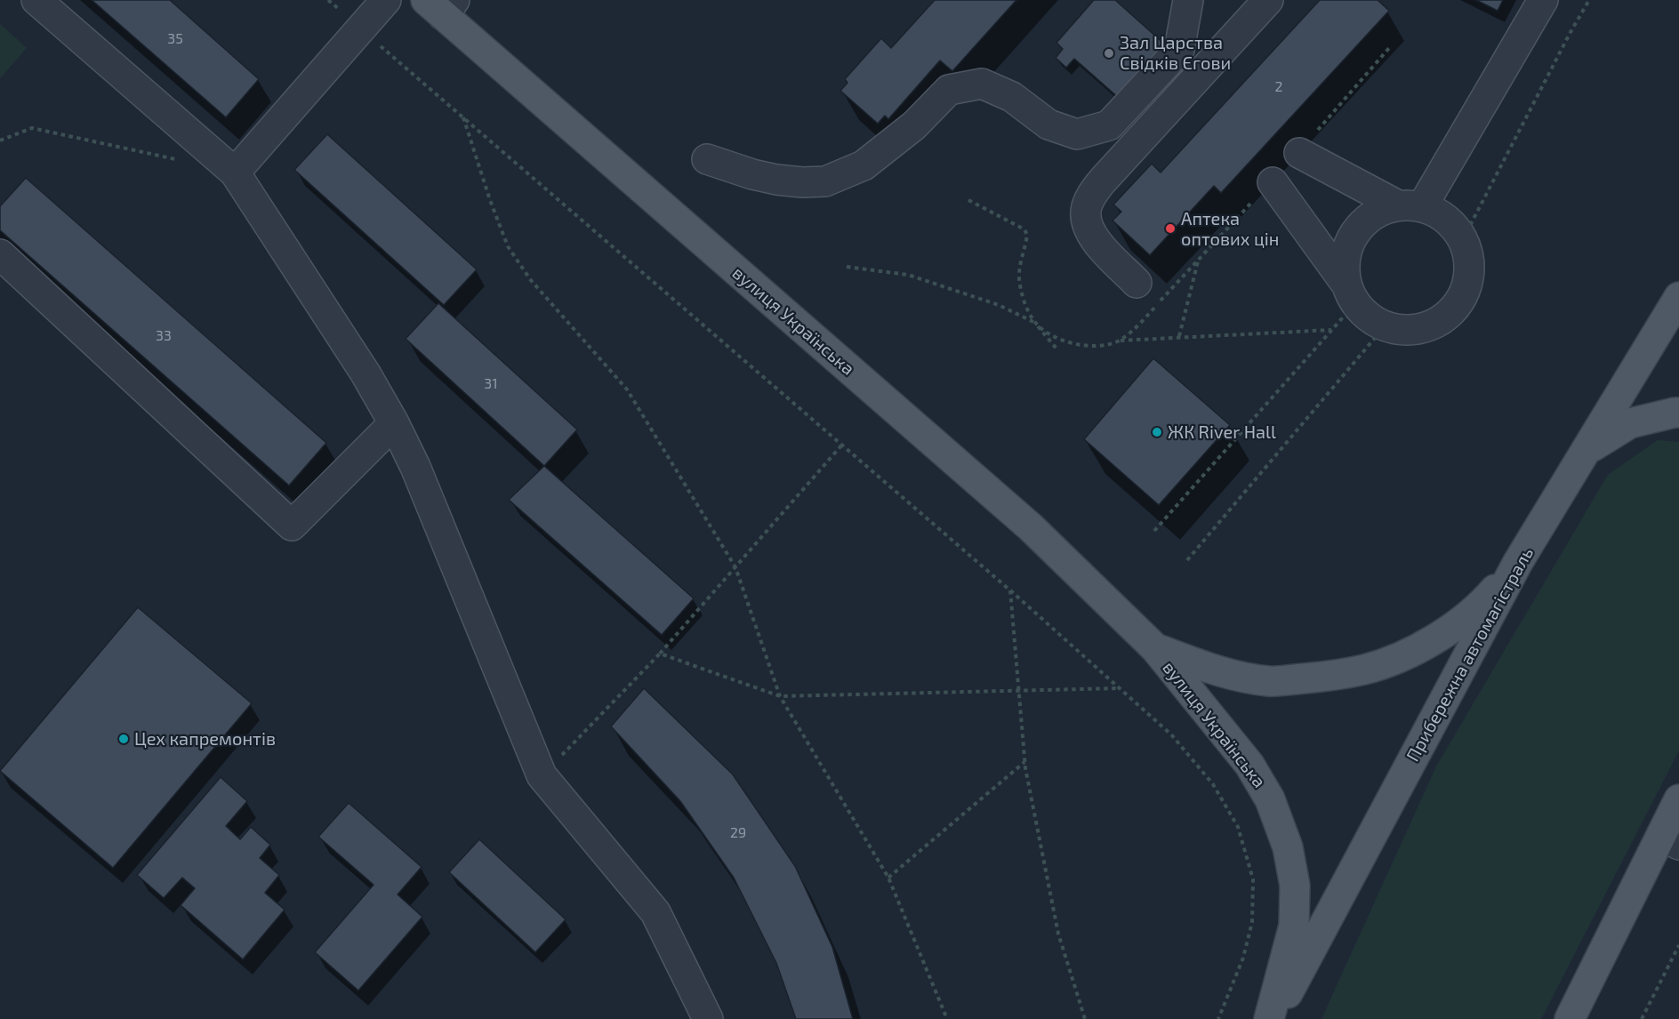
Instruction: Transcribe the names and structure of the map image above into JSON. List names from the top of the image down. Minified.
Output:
{"streets":{"main road":["вулиця Українська","Прибережна автомагістраль"]},"crossings":[["вулиця Українська","Прибережна автомагістраль"]],"places":["Зал Царства Свідків Єгови","Аптека оптових цін","ЖК River Hall","Цех капремонтів"],"house_numbers":["35","2","33","31","29"]}
